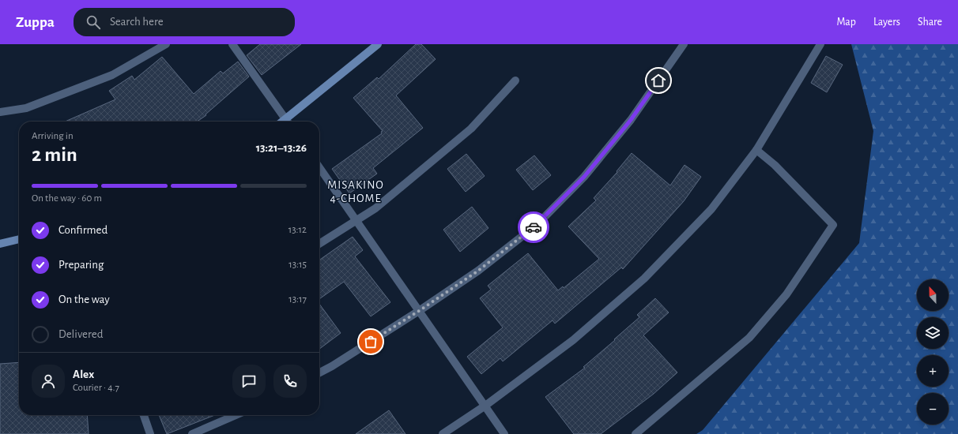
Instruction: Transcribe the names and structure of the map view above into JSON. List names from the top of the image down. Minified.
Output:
{"districts":["MISAKINO 4-CHOME"],"north":"top","page":{"header":"Zuppa","search":"Search here","nav":["Map","Layers","Share"],"heading":["2 min","Arriving in","13:21–13:26"],"panel":["Alex","Courier · 4.7"],"bar":"On the way · 60 m","list":[["Confirmed","13:12"],["Preparing","13:15"],["On the way","13:17"],"Delivered"],"map_buttons":["+","−"]}}
